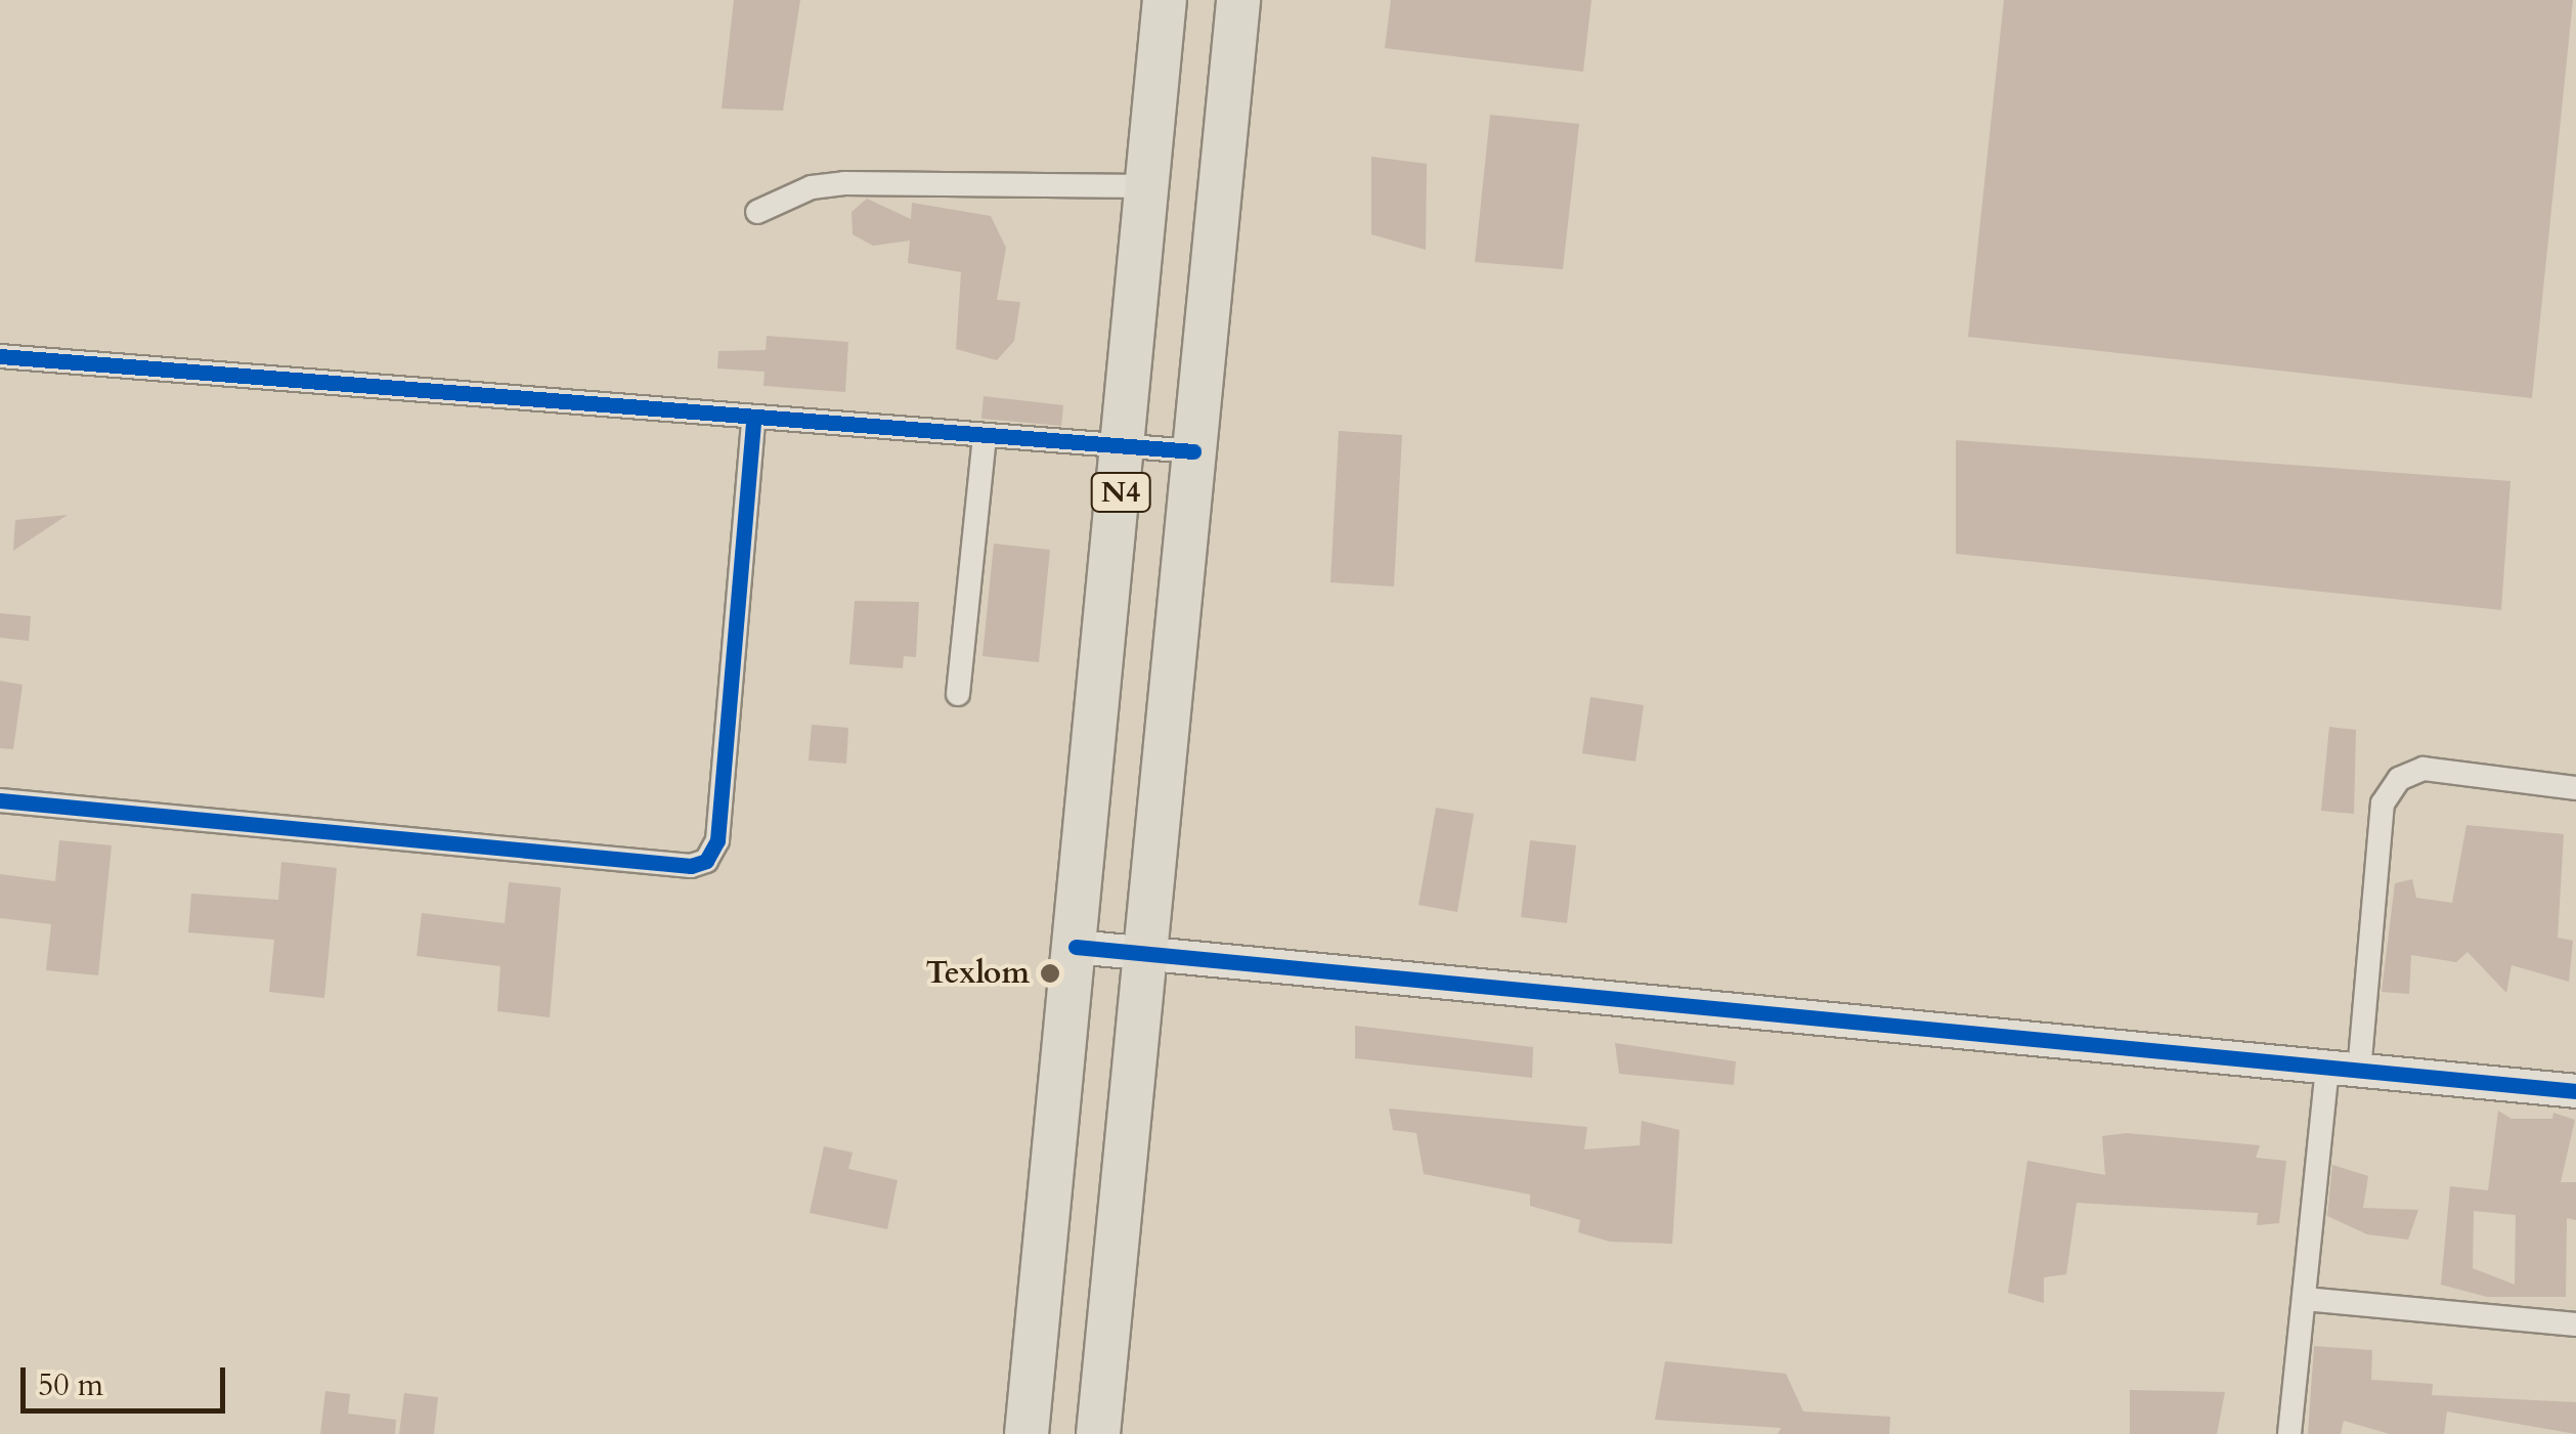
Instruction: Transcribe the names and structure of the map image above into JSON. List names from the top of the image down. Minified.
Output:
{"streets":{"highway":["N4"]},"places":["Texlom"],"scale_bar":"50 m"}
